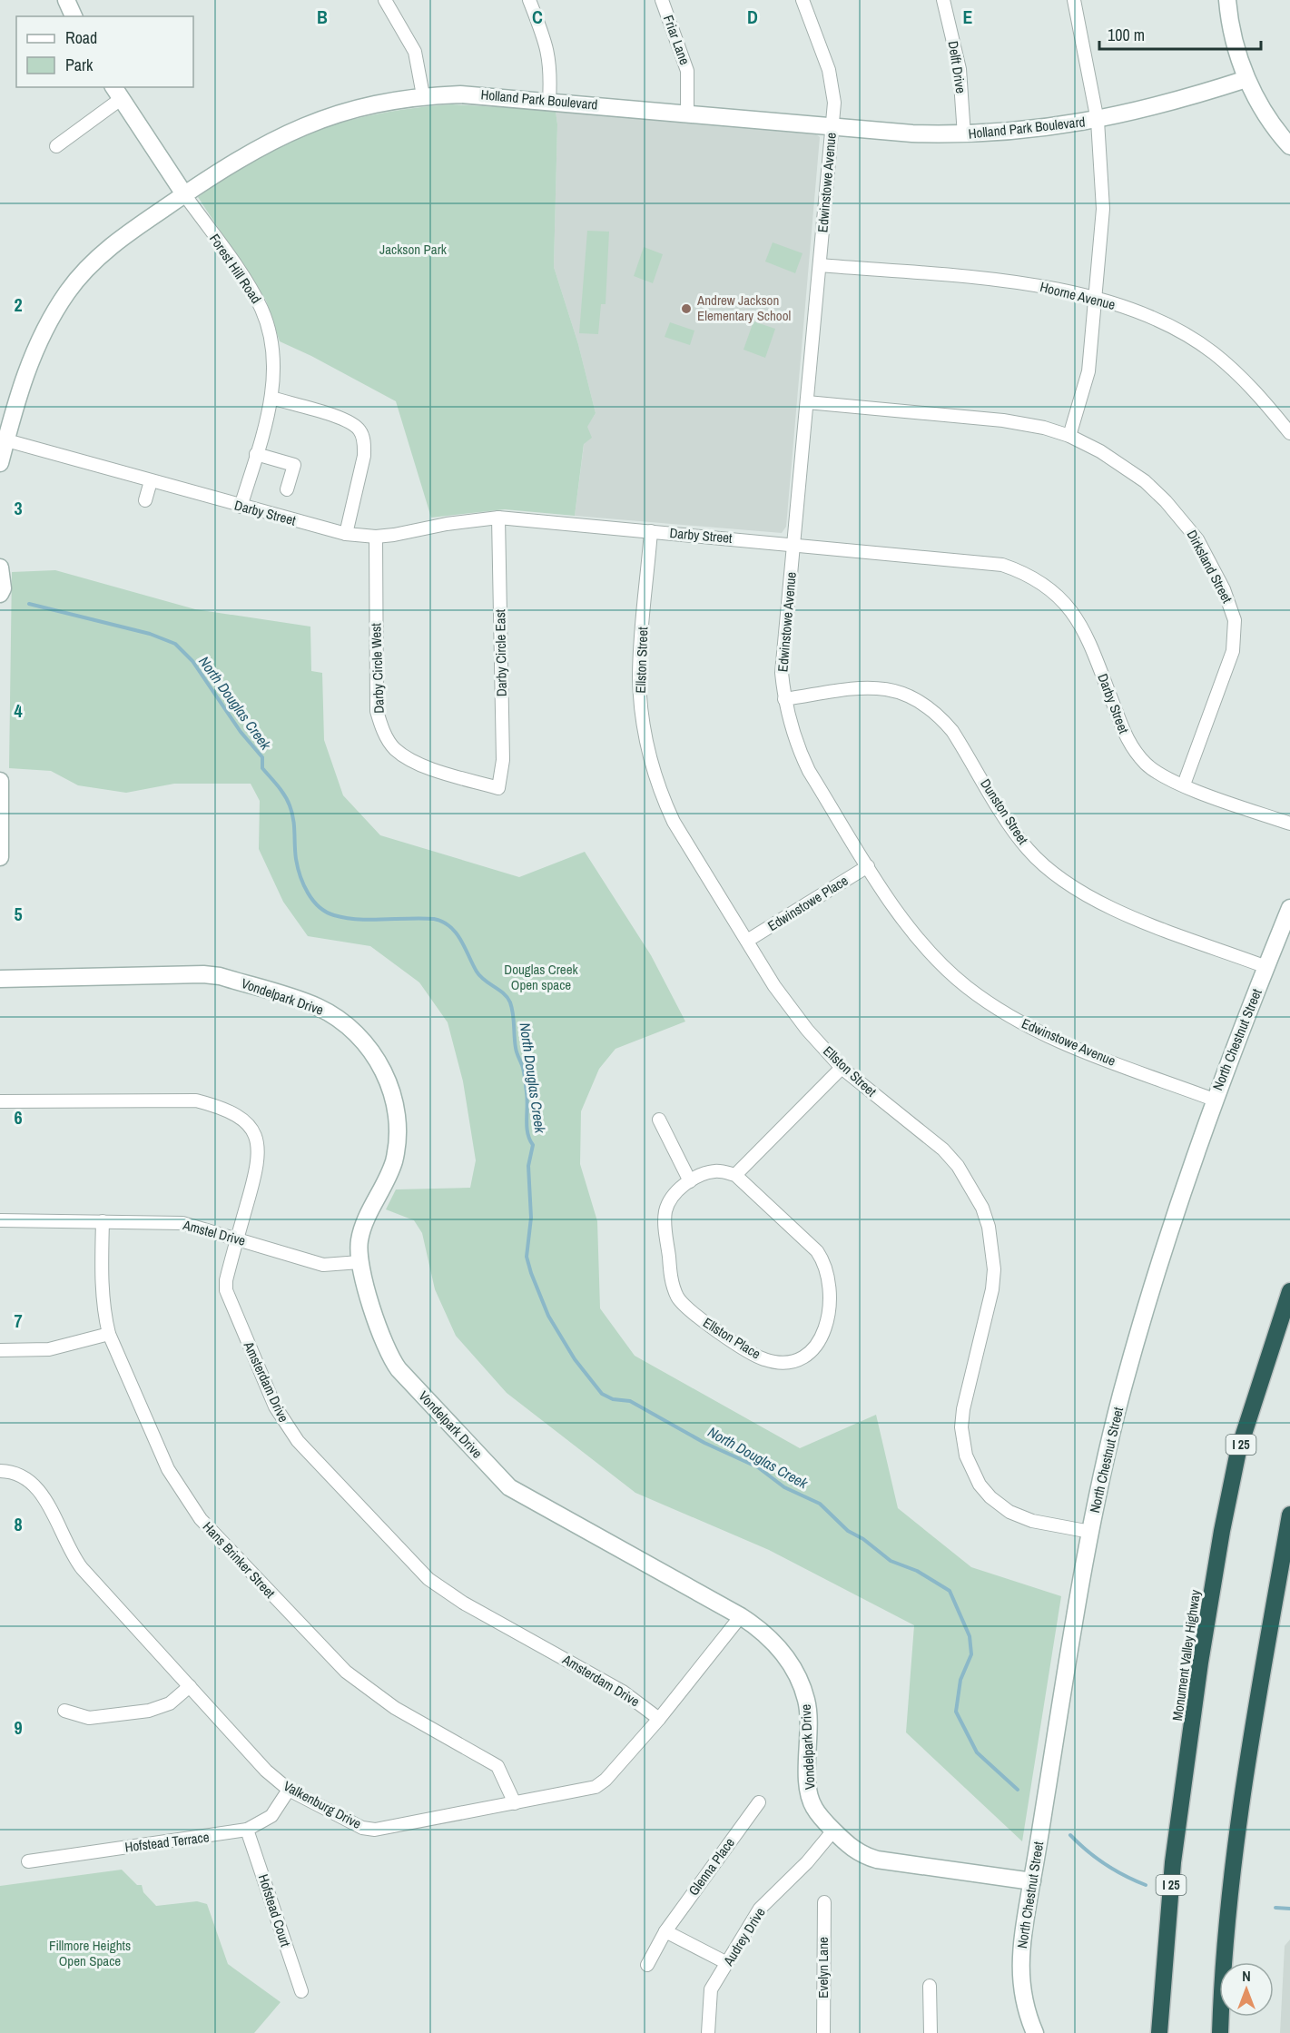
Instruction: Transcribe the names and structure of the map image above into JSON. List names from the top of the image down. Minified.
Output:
{"streets":{"highway":["I 25","Monument Valley Highway"],"street":["Friar Lane","Delft Drive","Holland Park Boulevard","Edwinstowe Avenue","Forest Hill Road","Hoorne Avenue","Darby Street","Dirksland Street","Darby Circle East","Ellston Street","Darby Circle West","Dunston Street","Edwinstowe Place","Vondelpark Drive","North Chestnut Street","Amstel Drive","Ellston Place","Amsterdam Drive","Hans Brinker Street","Valkenburg Drive","Hofstead Terrace","Glenna Place","Hofstead Court","Audrey Drive","Evelyn Lane"]},"crossings":[["Friar Lane","Holland Park Boulevard"],["Delft Drive","Holland Park Boulevard"],["Holland Park Boulevard","Edwinstowe Avenue"],["Holland Park Boulevard","Forest Hill Road"],["Holland Park Boulevard","Darby Street"],["Edwinstowe Avenue","Hoorne Avenue"],["Edwinstowe Avenue","Darby Street"],["Edwinstowe Avenue","Dirksland Street"],["Edwinstowe Avenue","Dunston Street"],["Edwinstowe Avenue","Edwinstowe Place"],["Edwinstowe Avenue","North Chestnut Street"],["Forest Hill Road","Darby Street"],["Darby Street","Dirksland Street"],["Darby Street","Darby Circle East"],["Darby Street","Ellston Street"],["Darby Street","Darby Circle West"],["Darby Circle East","Darby Circle West"],["Ellston Street","Edwinstowe Place"],["Ellston Street","North Chestnut Street"],["Dunston Street","North Chestnut Street"],["Vondelpark Drive","North Chestnut Street"],["Vondelpark Drive","Amstel Drive"],["Vondelpark Drive","Valkenburg Drive"],["Vondelpark Drive","Audrey Drive"],["Amstel Drive","Amsterdam Drive"],["Amstel Drive","Hans Brinker Street"],["Amsterdam Drive","Valkenburg Drive"],["Hans Brinker Street","Valkenburg Drive"],["Valkenburg Drive","Hofstead Terrace"],["Hofstead Terrace","Hofstead Court"]],"water":["North Douglas Creek"],"parks":["Jackson Park","Douglas Creek Open space","Fillmore Heights Open Space"],"places":["Andrew Jackson Elementary School"],"legend":["Road","Park"],"scale_bar":"100 m","north":"top","grid":{"columns":["B","C","D","E"],"rows":["2","3","4","5","6","7","8","9"]}}
